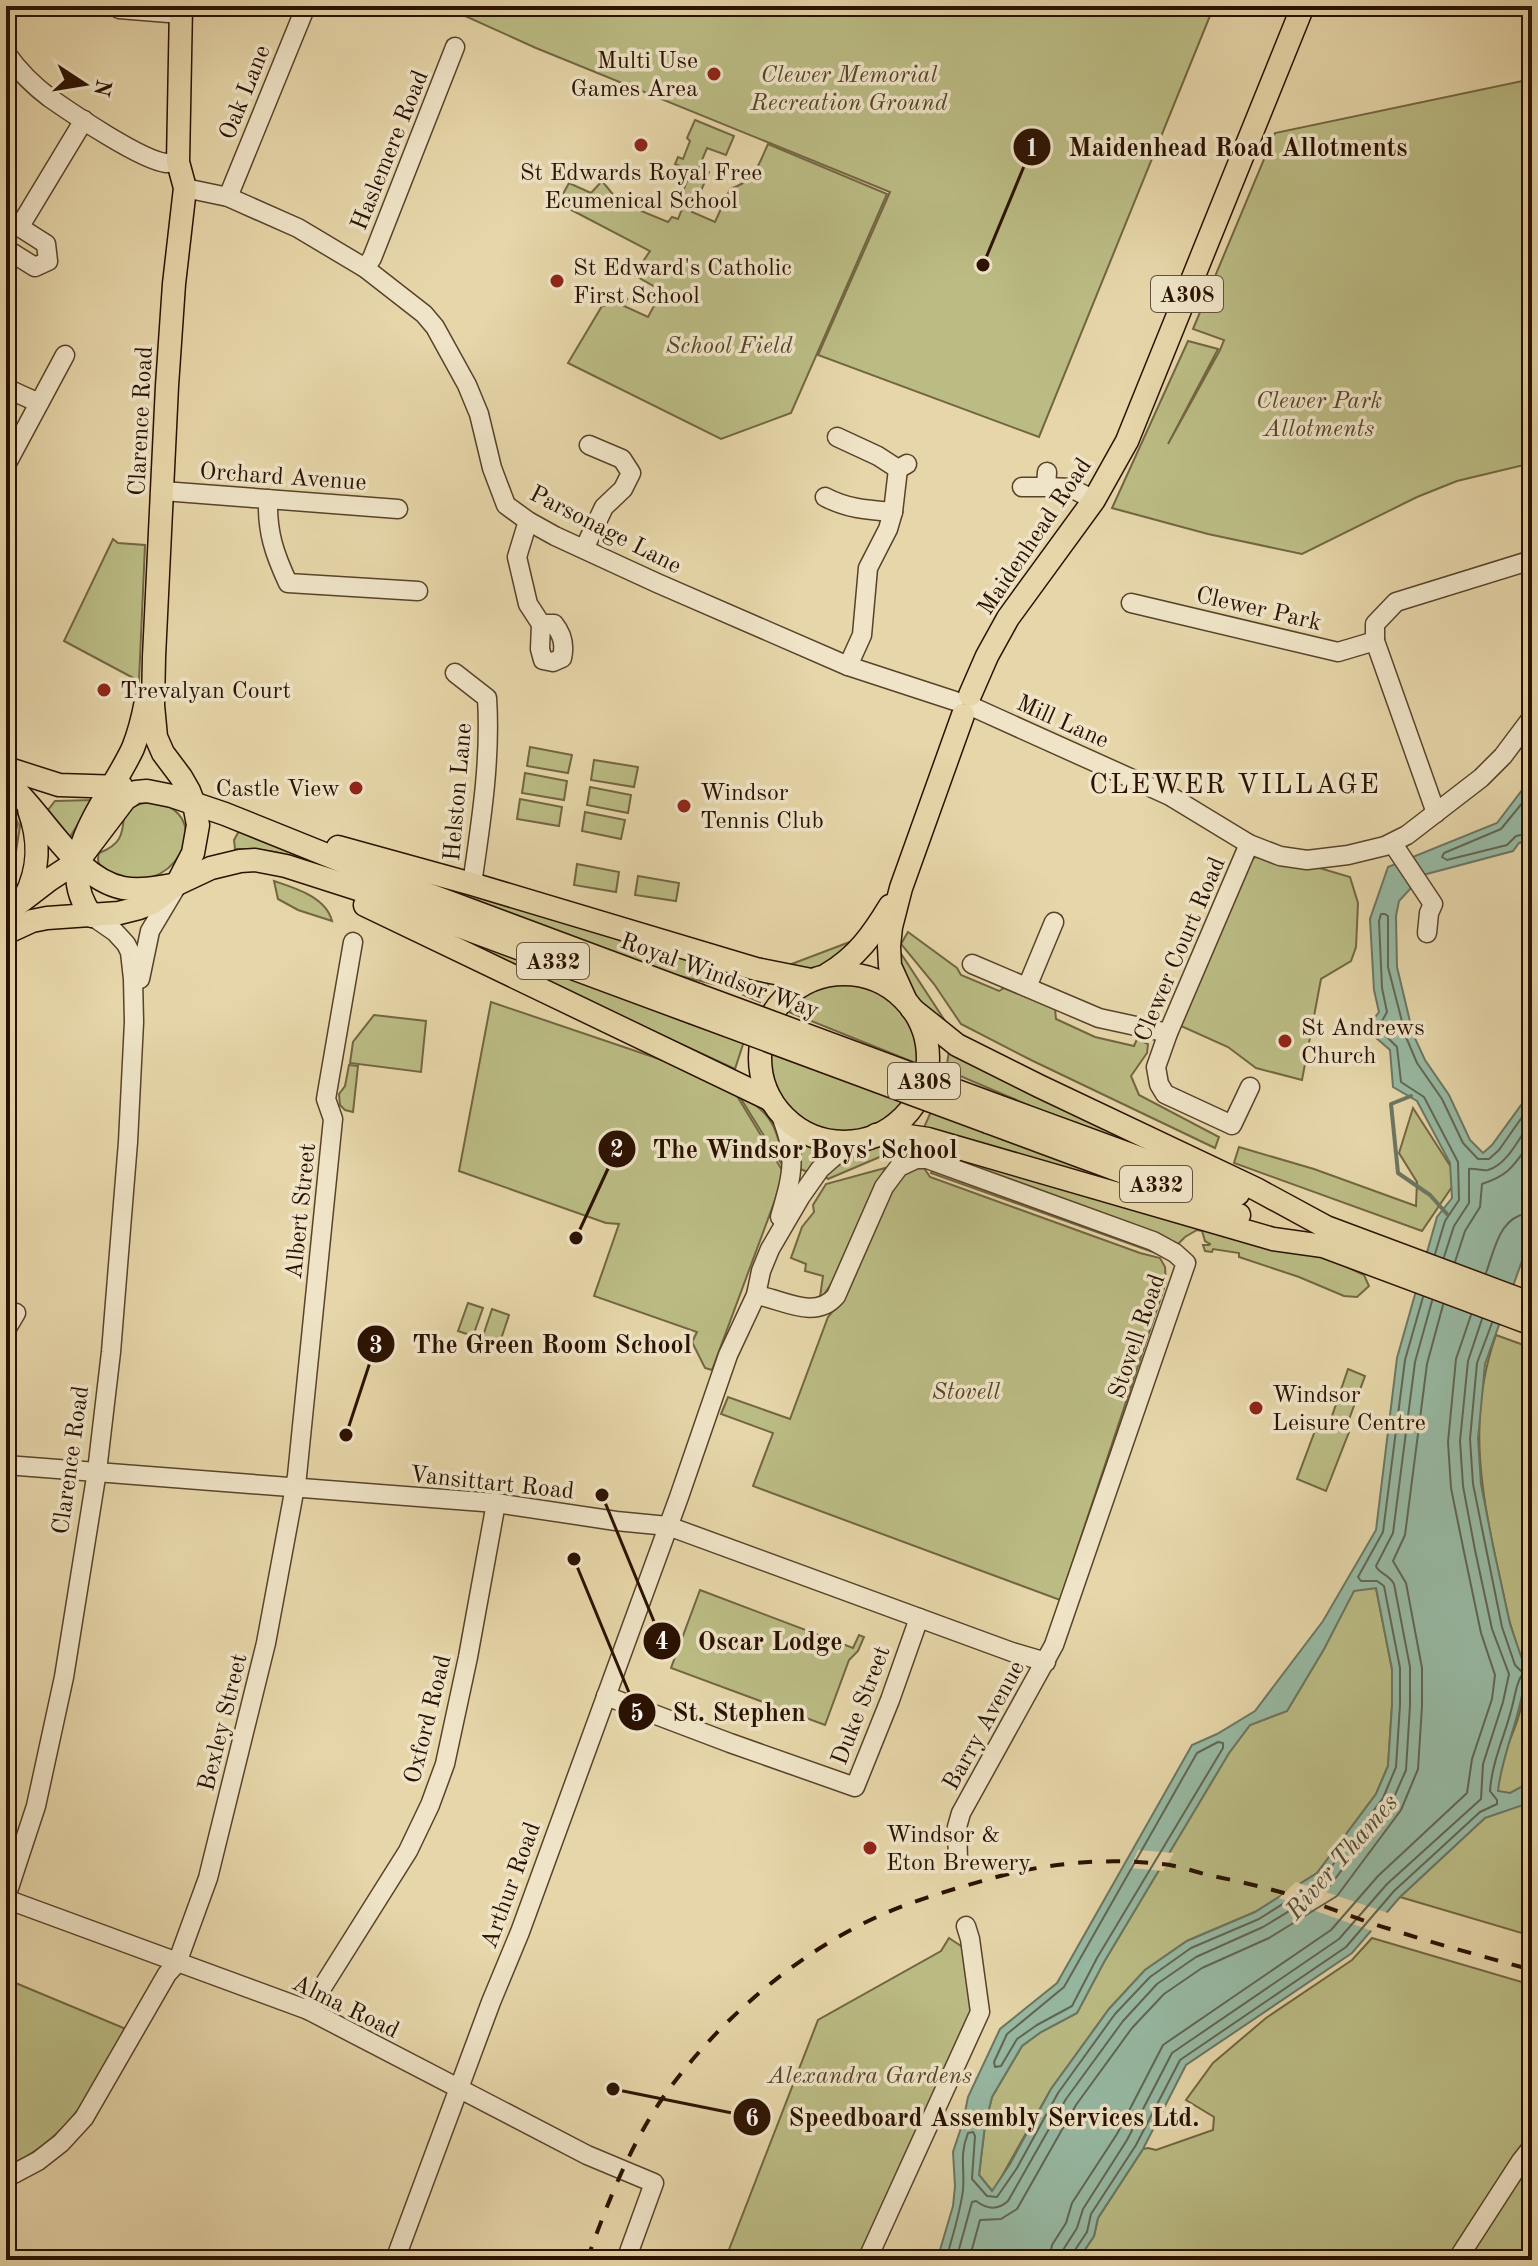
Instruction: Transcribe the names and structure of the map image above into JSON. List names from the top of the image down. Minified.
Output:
{"streets":{"main road":["A308","Clarence Road","Maidenhead Road","A332","Royal Windsor Way"],"street":["Oak Lane","Haslemere Road","Orchard Avenue","Parsonage Lane","Clewer Park","Mill Lane","Helston Lane","Clewer Court Road","Albert Street","Stovell Road","Vansittart Road","Duke Street","Oxford Road","Bexley Street","Barry Avenue","Arthur Road","Alma Road"]},"crossings":[["Oak Lane","Parsonage Lane"],["Haslemere Road","Parsonage Lane"],["A308","Maidenhead Road"],["Clarence Road","Orchard Avenue"],["Clarence Road","Parsonage Lane"],["Clarence Road","Royal Windsor Way"],["Clarence Road","Vansittart Road"],["Clarence Road","Alma Road"],["Parsonage Lane","Maidenhead Road"],["Parsonage Lane","Mill Lane"],["Maidenhead Road","Mill Lane"],["Mill Lane","Clewer Court Road"],["Albert Street","Vansittart Road"],["Albert Street","Bexley Street"],["Stovell Road","Vansittart Road"],["Stovell Road","Barry Avenue"],["Vansittart Road","Duke Street"],["Vansittart Road","Oxford Road"],["Vansittart Road","Bexley Street"],["Vansittart Road","Barry Avenue"],["Vansittart Road","Arthur Road"],["Duke Street","Arthur Road"],["Oxford Road","Alma Road"],["Bexley Street","Alma Road"],["Arthur Road","Alma Road"]],"districts":["CLEWER VILLAGE"],"water":["River Thames"],"parks":["Clewer Memorial Recreation Ground","School Field","Clewer Park Allotments","Stovell","Alexandra Gardens"],"places":["Multi Use Games Area","St Edwards Royal Free Ecumenical School","Maidenhead Road Allotments","St Edward's Catholic First School","Trevalyan Court","Castle View","Windsor Tennis Club","St Andrews Church","The Windsor Boys' School","Windsor Leisure Centre","The Green Room School","Oscar Lodge","St. Stephen","Windsor & Eton Brewery","Speedboard Assembly Services Ltd."],"north":"right"}
